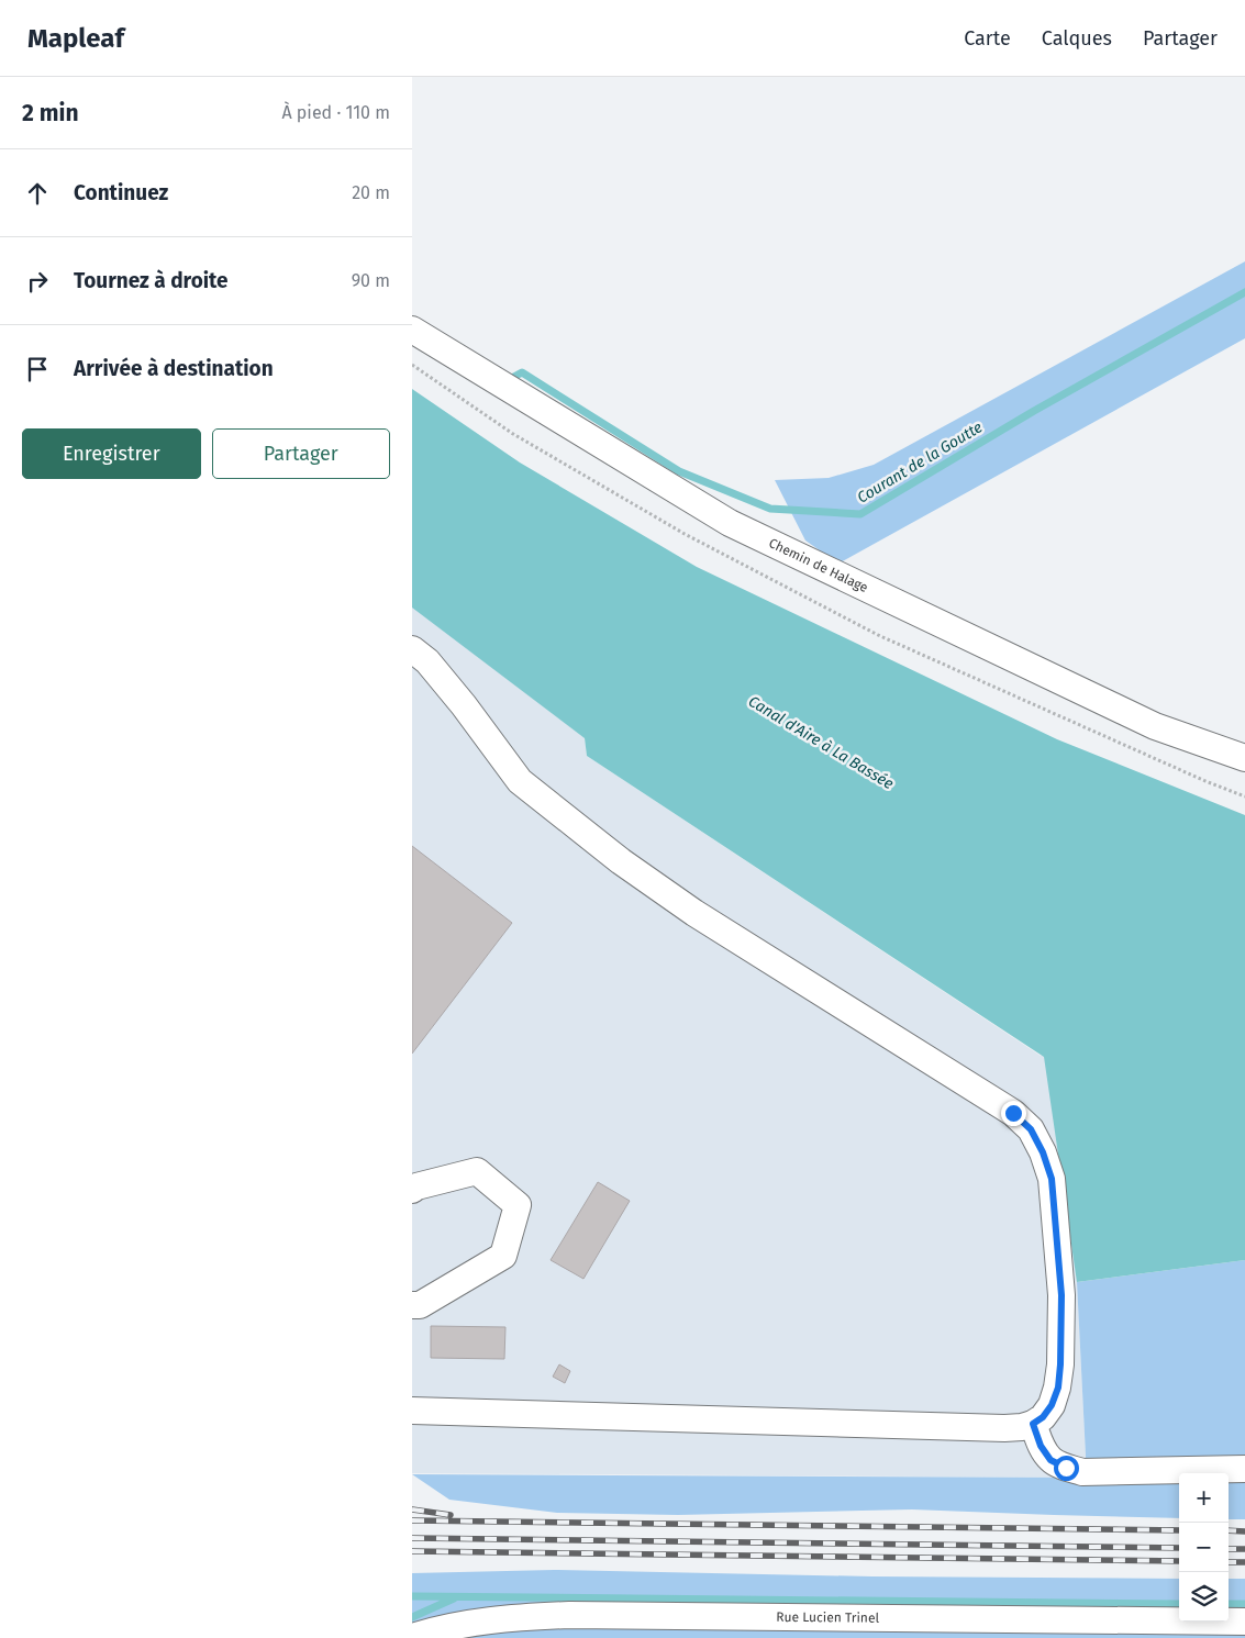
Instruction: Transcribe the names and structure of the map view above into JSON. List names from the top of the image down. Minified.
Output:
{"streets":{"street":["Chemin de Halage","Rue Lucien Trinel"]},"water":["Courant de la Goutte","Canal d'Aire à La Bassée"],"page":{"header":"Mapleaf","nav":["Carte","Calques","Partager"],"heading":["2 min","À pied · 110 m"],"list":[["Continuez","20 m"],["Tournez à droite","90 m"],"Arrivée à destination"],"buttons":["Enregistrer","Partager"],"map_buttons":["+","−"]}}
